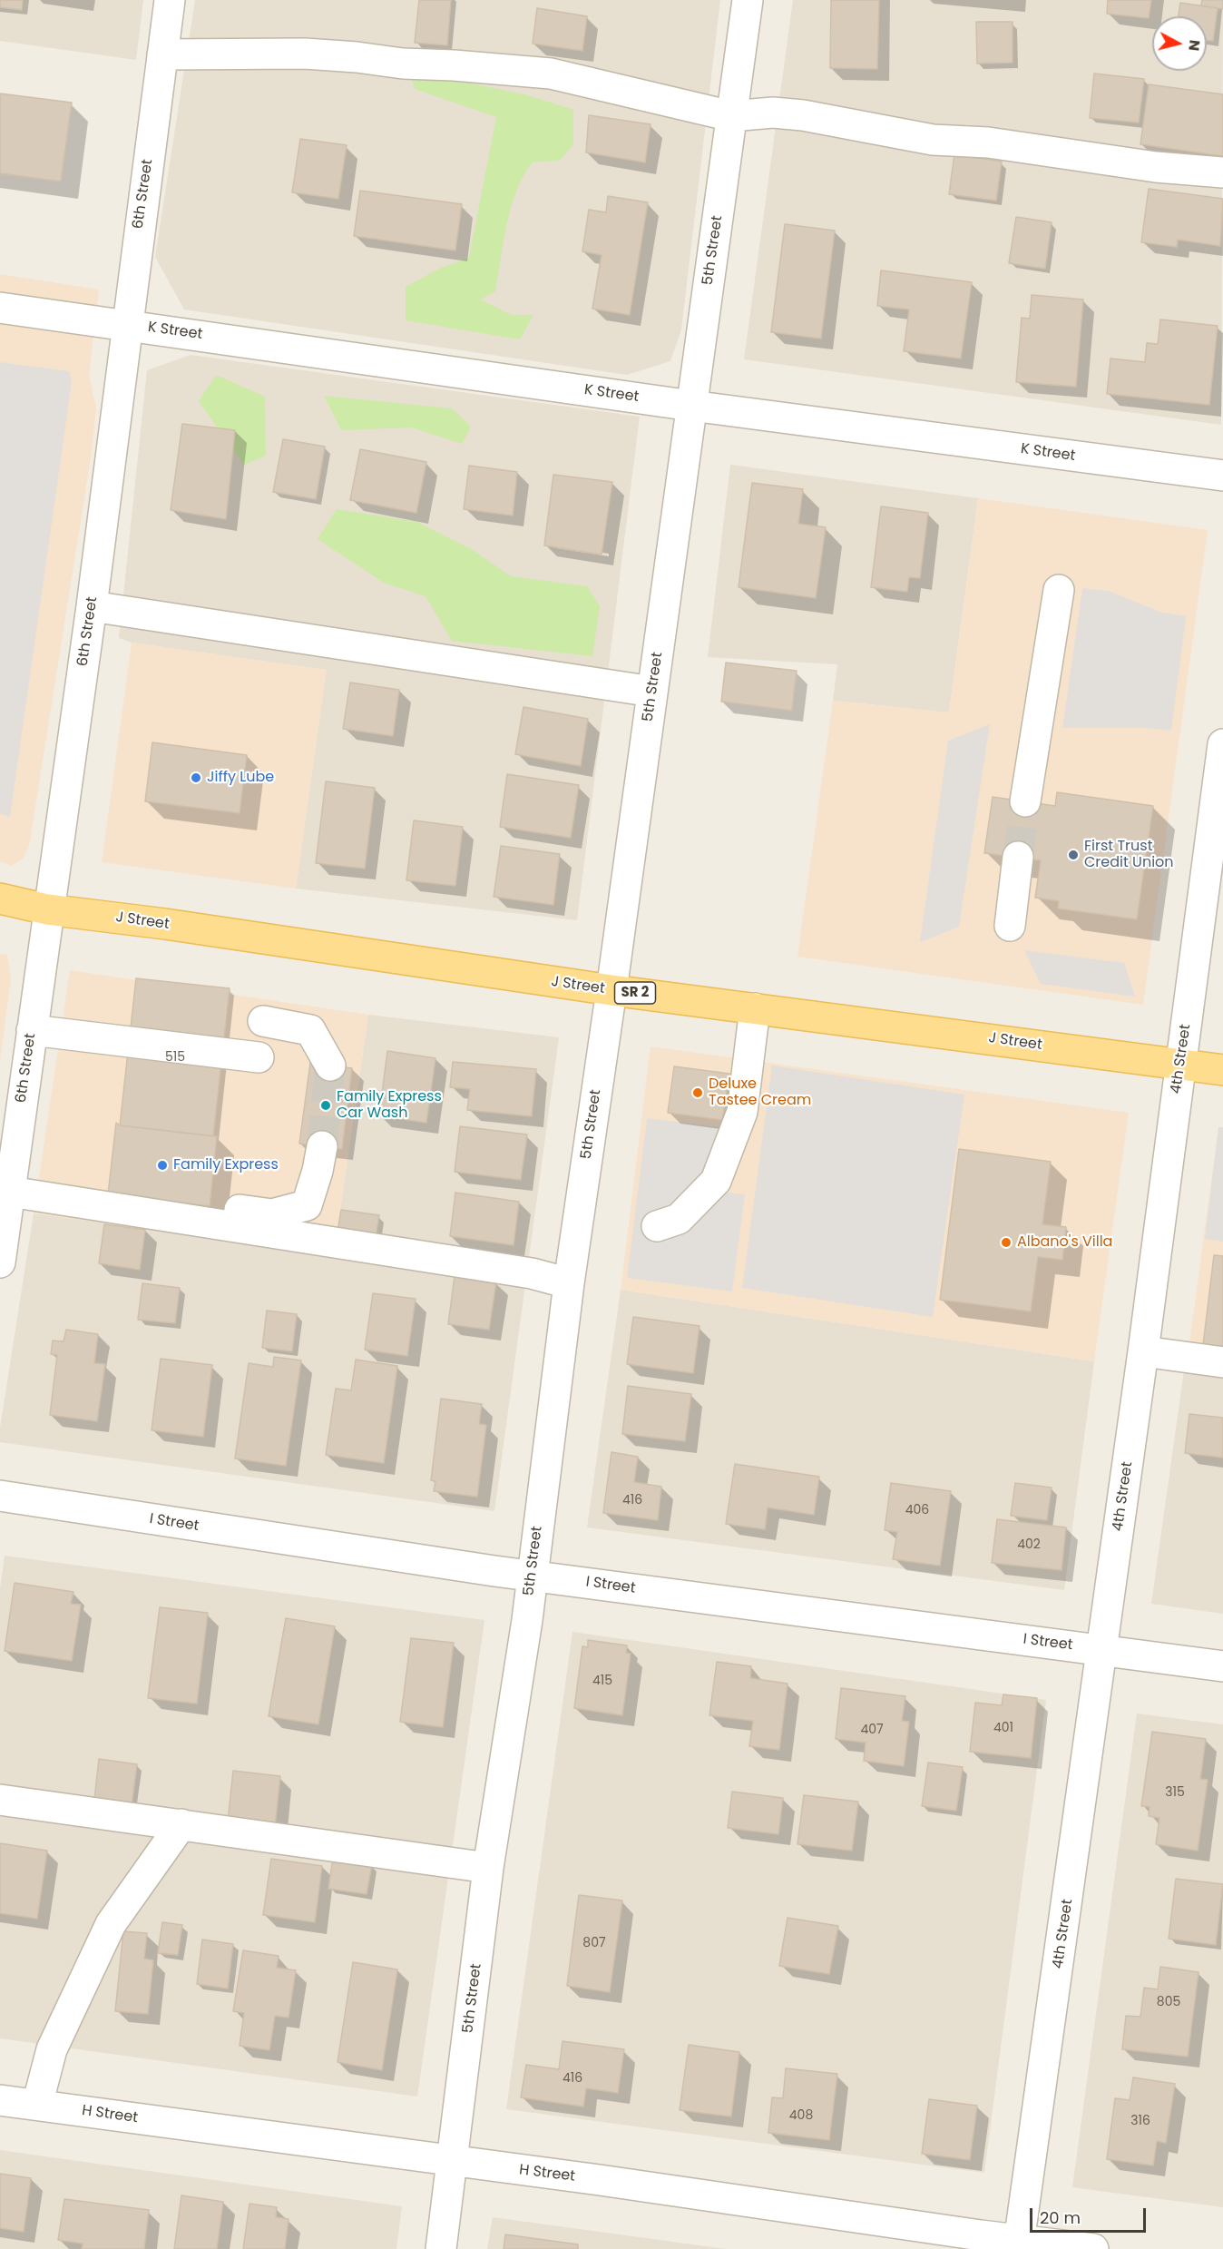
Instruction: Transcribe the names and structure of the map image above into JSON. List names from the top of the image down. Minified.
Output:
{"streets":{"main road":["J Street","SR 2"],"street":["6th Street","5th Street","K Street","4th Street","I Street","H Street"]},"crossings":[["6th Street","K Street"],["6th Street","J Street"],["5th Street","K Street"],["5th Street","J Street"],["5th Street","I Street"],["5th Street","H Street"],["J Street","4th Street"],["4th Street","I Street"],["4th Street","H Street"]],"places":["Jiffy Lube","First Trust Credit Union","Deluxe Tastee Cream","Family Express Car Wash","Family Express","Albano's Villa"],"house_numbers":["515","416","406","402","415","401","407","315","807","805","416","408","316"],"scale_bar":"20 m","north":"right"}
